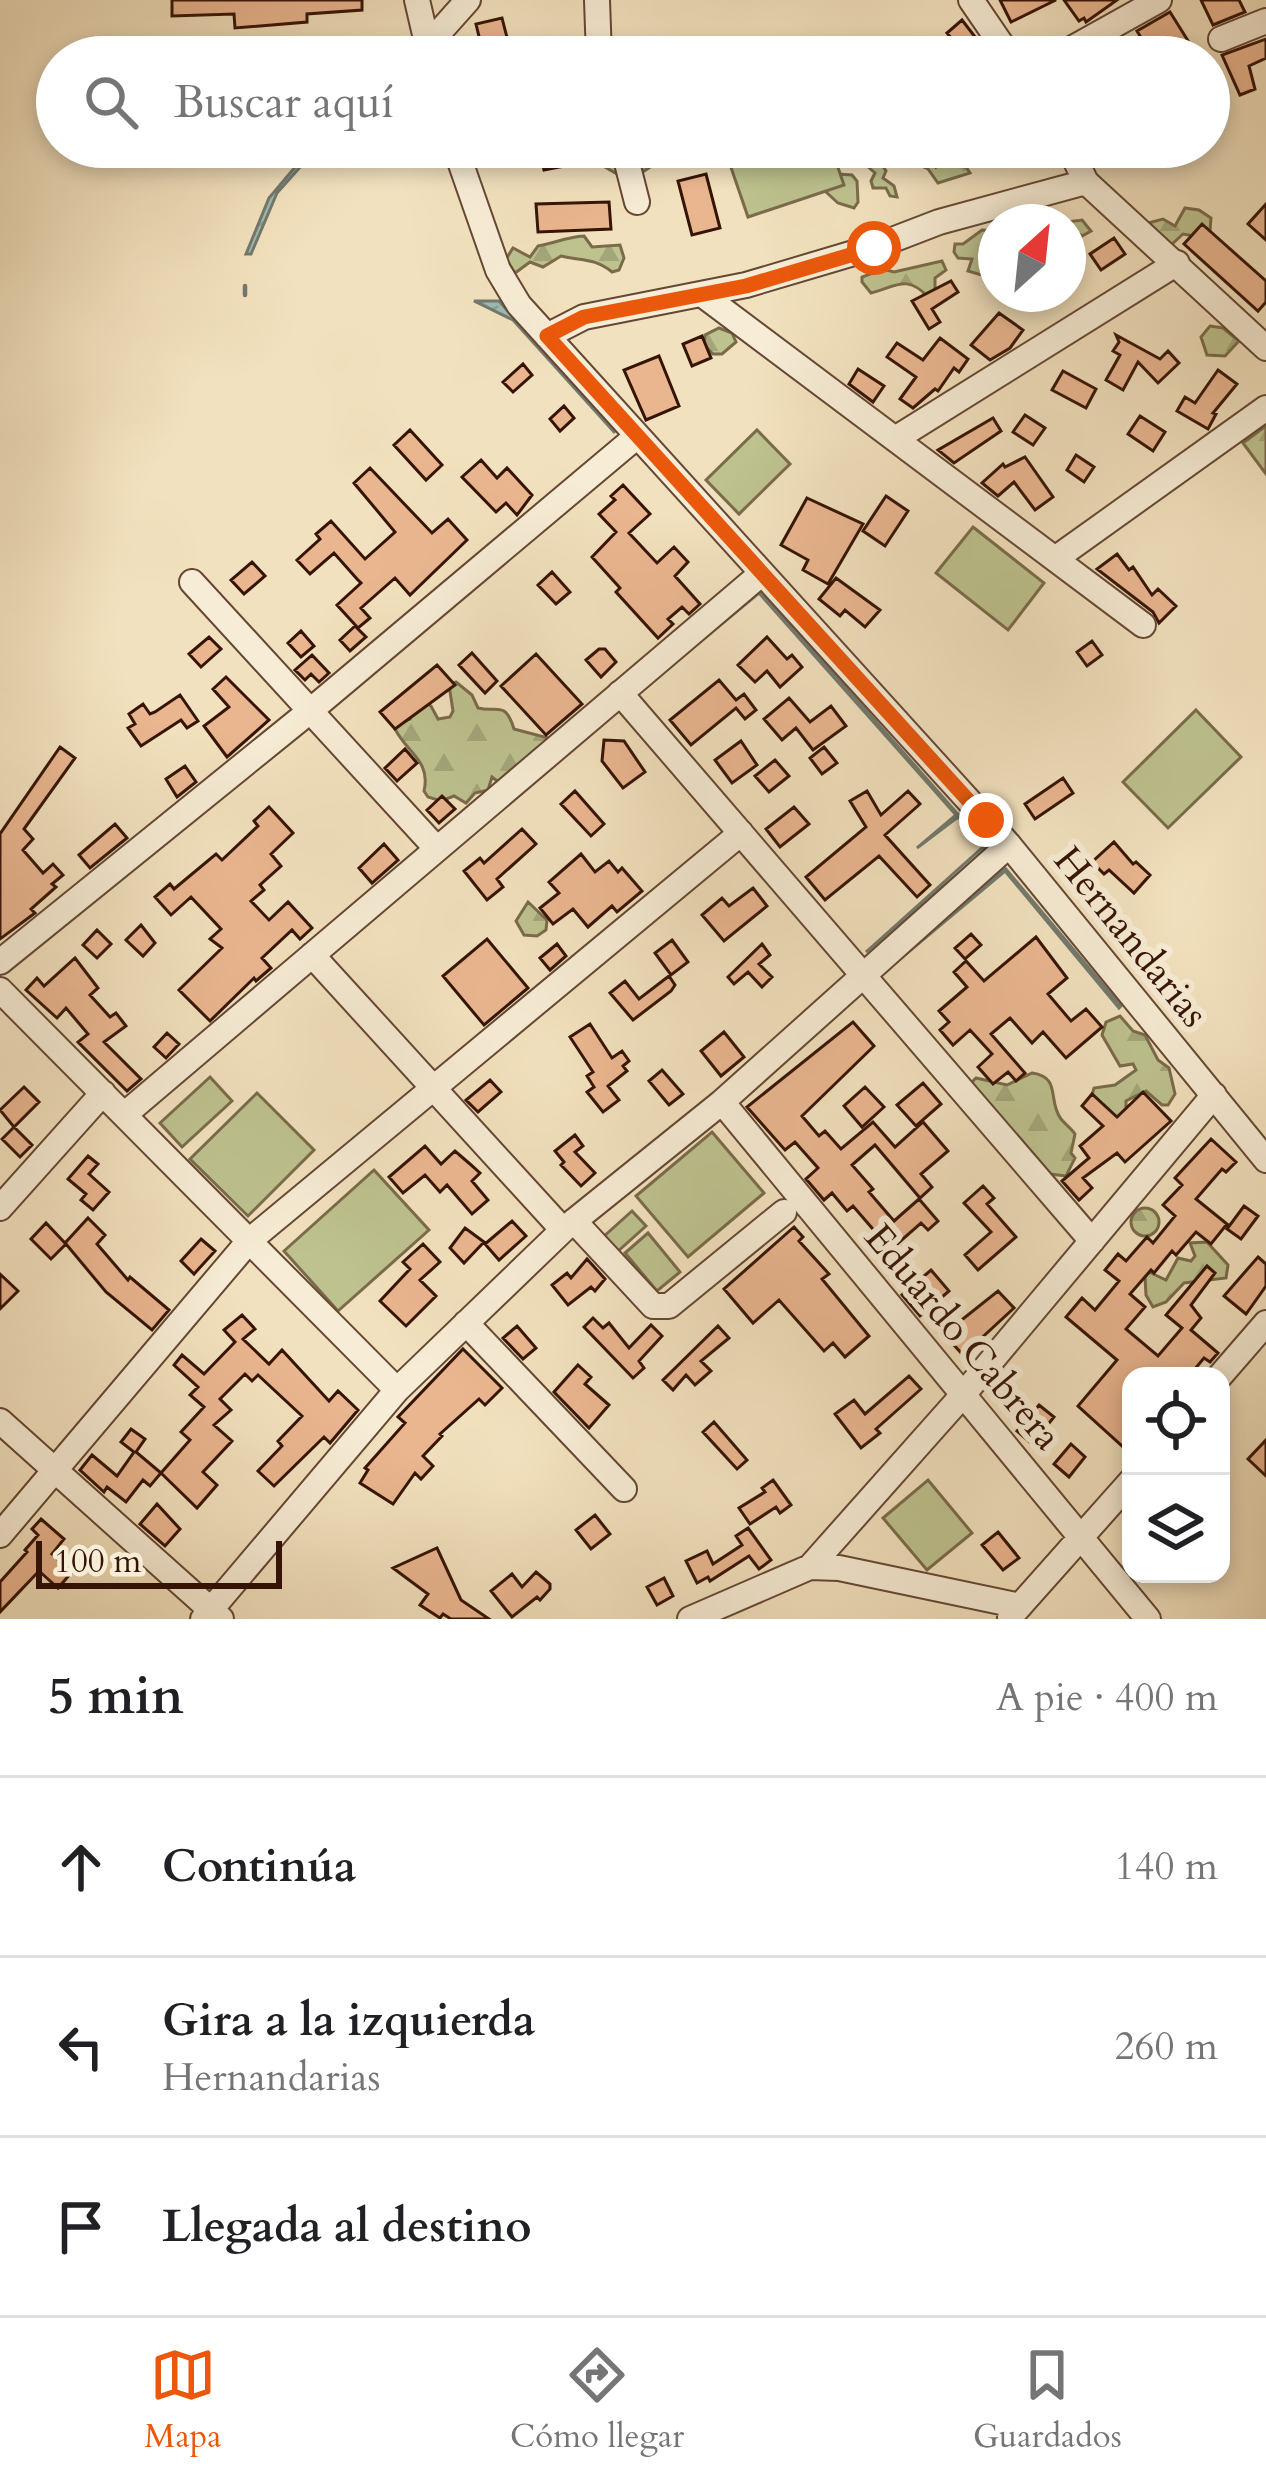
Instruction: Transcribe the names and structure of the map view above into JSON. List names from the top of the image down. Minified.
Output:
{"streets":{"street":["Hernandarias","Eduardo Cabrera"]},"scale_bar":"100 m","north":"top right","page":{"search":"Buscar aquí","scale":"100 m","heading":["5 min","A pie · 400 m"],"list":[["Continúa","140 m"],["Gira a la izquierda","Hernandarias","260 m"],"Llegada al destino"],"nav":["Mapa","Cómo llegar","Guardados"]}}
